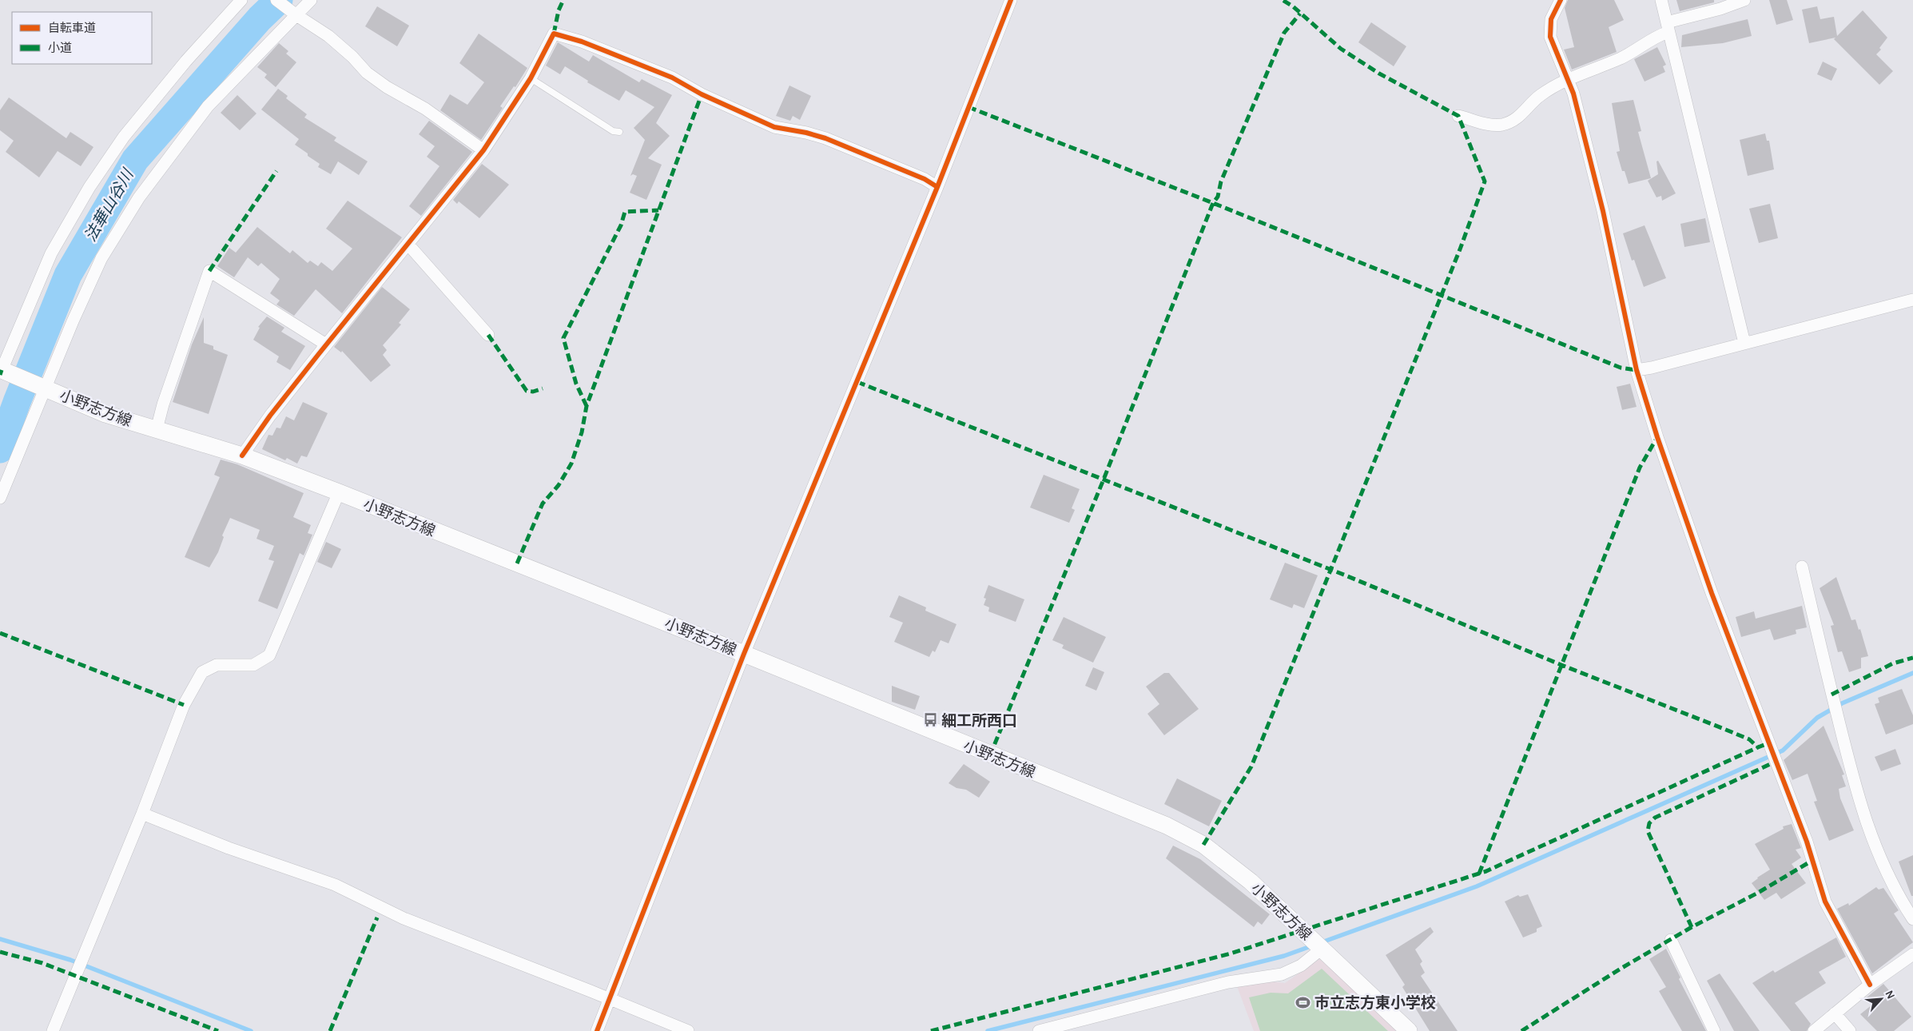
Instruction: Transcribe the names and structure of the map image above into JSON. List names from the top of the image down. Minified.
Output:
{"streets":{"main road":["小野志方線"]},"water":["法華山谷川"],"places":{"bus stop":["細工所西口"],"sports":["市立志方東小学校"]},"legend":["自転車道","小道"],"north":"top right"}
